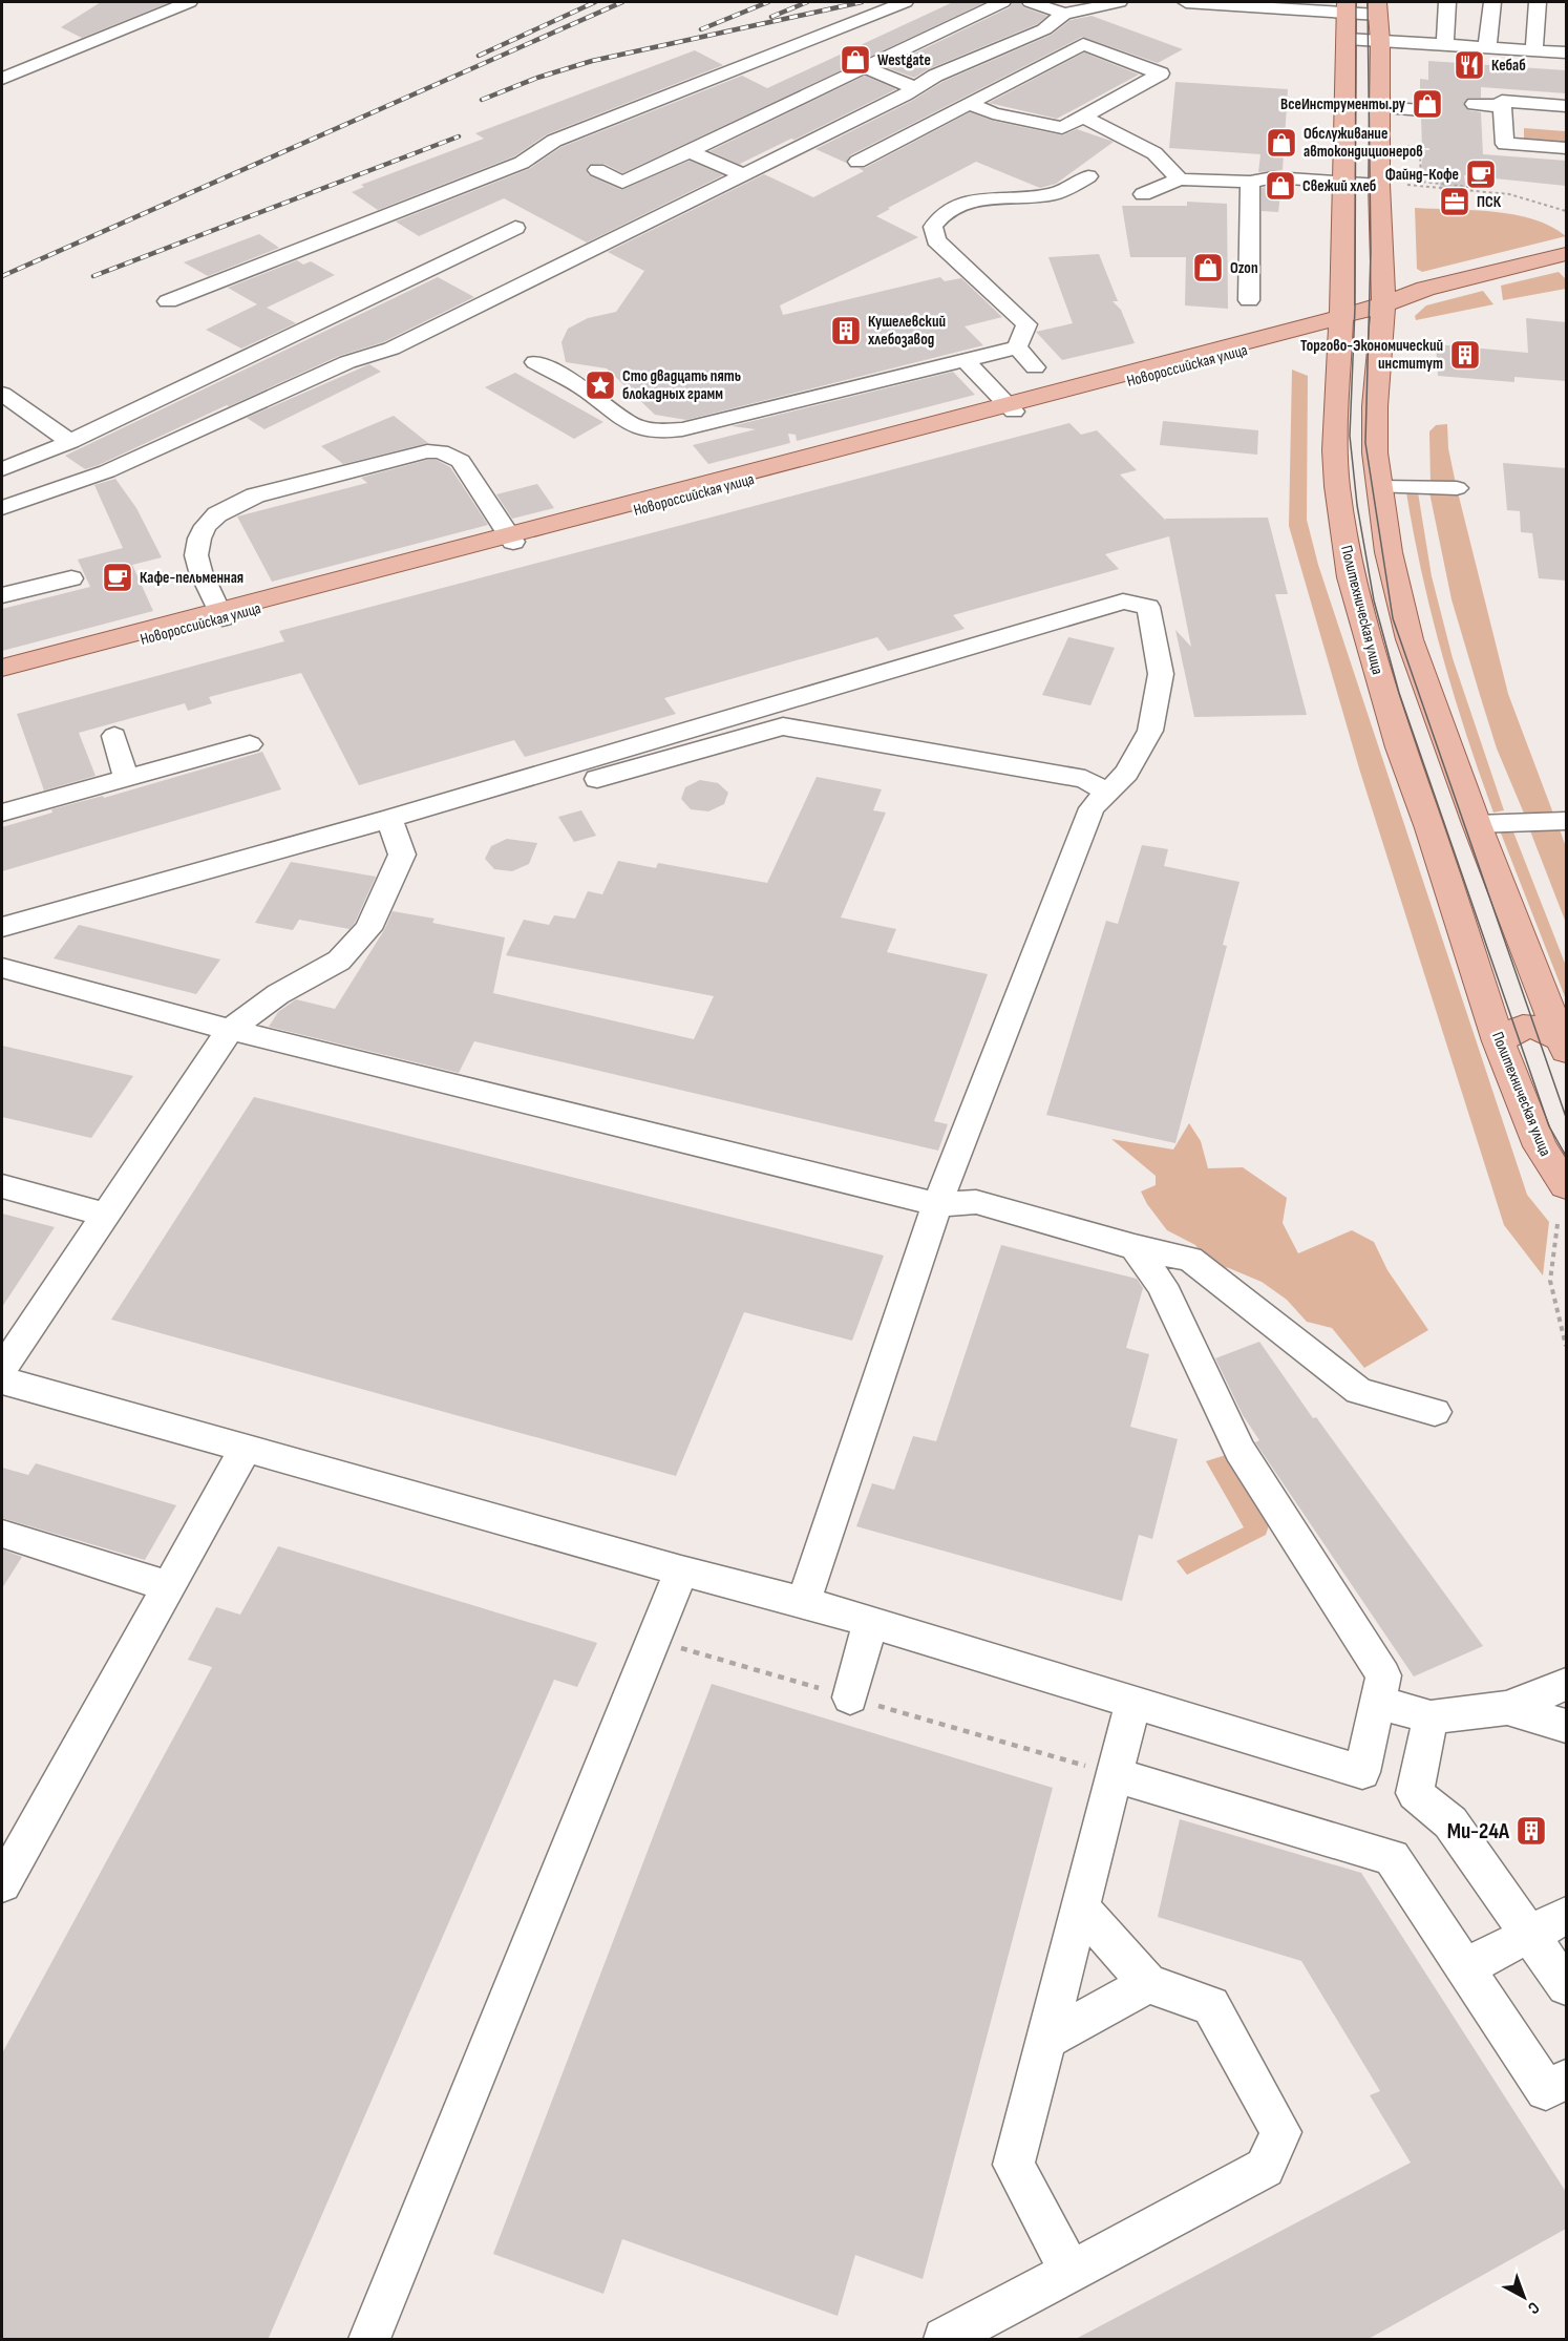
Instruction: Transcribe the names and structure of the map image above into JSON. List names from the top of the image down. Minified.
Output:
{"streets":{"main road":["Новороссийская улица","Политехническая улица"]},"crossings":[["Новороссийская улица","Политехническая улица"]],"places":{"shop":["Westgate","ВсеИнструменты.ру","Обслуживание автокондиционеров","Свежий хлеб","Ozon"],"restaurant":["Кебаб"],"cafe":["Файнд-Кофе","Кафе-пельменная"],"office":["ПСК"],"building":["Кушелевский хлебозавод","Торгово-Экономический институт","Ми-24А"],"place":["Сто двадцать пять блокадных грамм"]},"north":"bottom right"}
